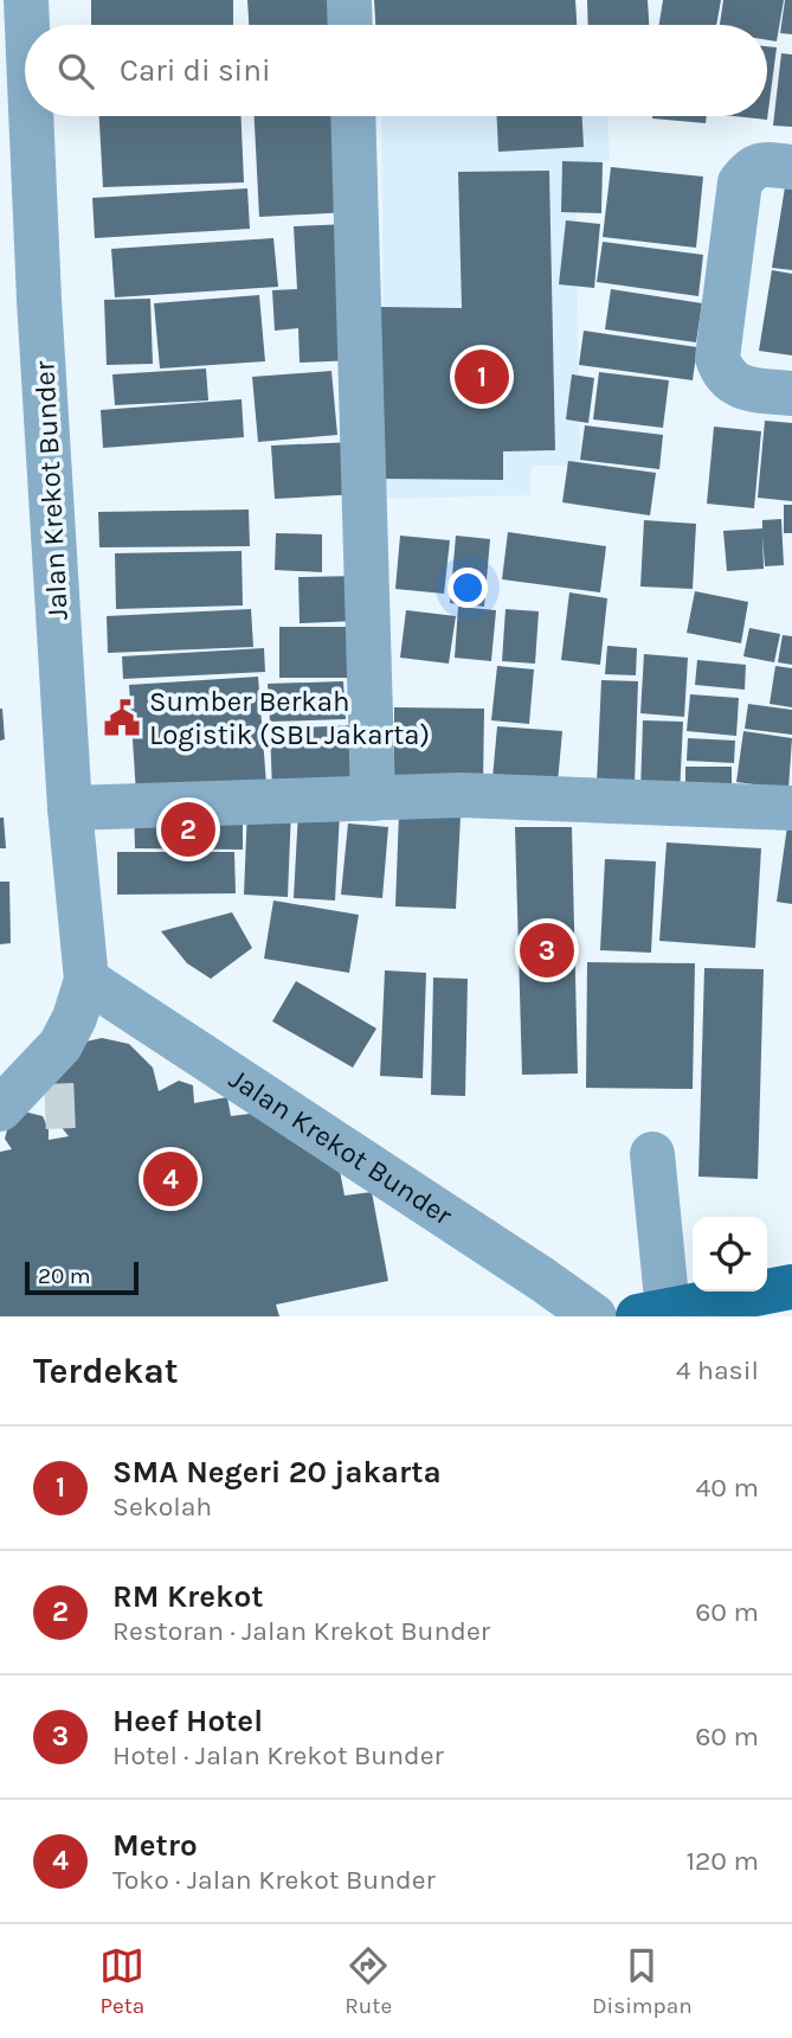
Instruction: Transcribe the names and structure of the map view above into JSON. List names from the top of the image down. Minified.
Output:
{"streets":{"street":["Jalan Krekot Bunder"]},"places":{"public building":["Sumber Berkah Logistik (SBL Jakarta)"]},"scale_bar":"20 m","page":{"search":"Cari di sini","pins":["1","2","3","4"],"scale":"20 m","heading":["Terdekat","4 hasil"],"list":[{"mark":"1","name":"SMA Negeri 20 jakarta","note":"Sekolah","value":"40 m"},{"mark":"2","name":"RM Krekot","note":"Restoran · Jalan Krekot Bunder","value":"60 m"},{"mark":"3","name":"Heef Hotel","note":"Hotel · Jalan Krekot Bunder","value":"60 m"},{"mark":"4","name":"Metro","note":"Toko · Jalan Krekot Bunder","value":"120 m"}],"nav":["Peta","Rute","Disimpan"]}}
